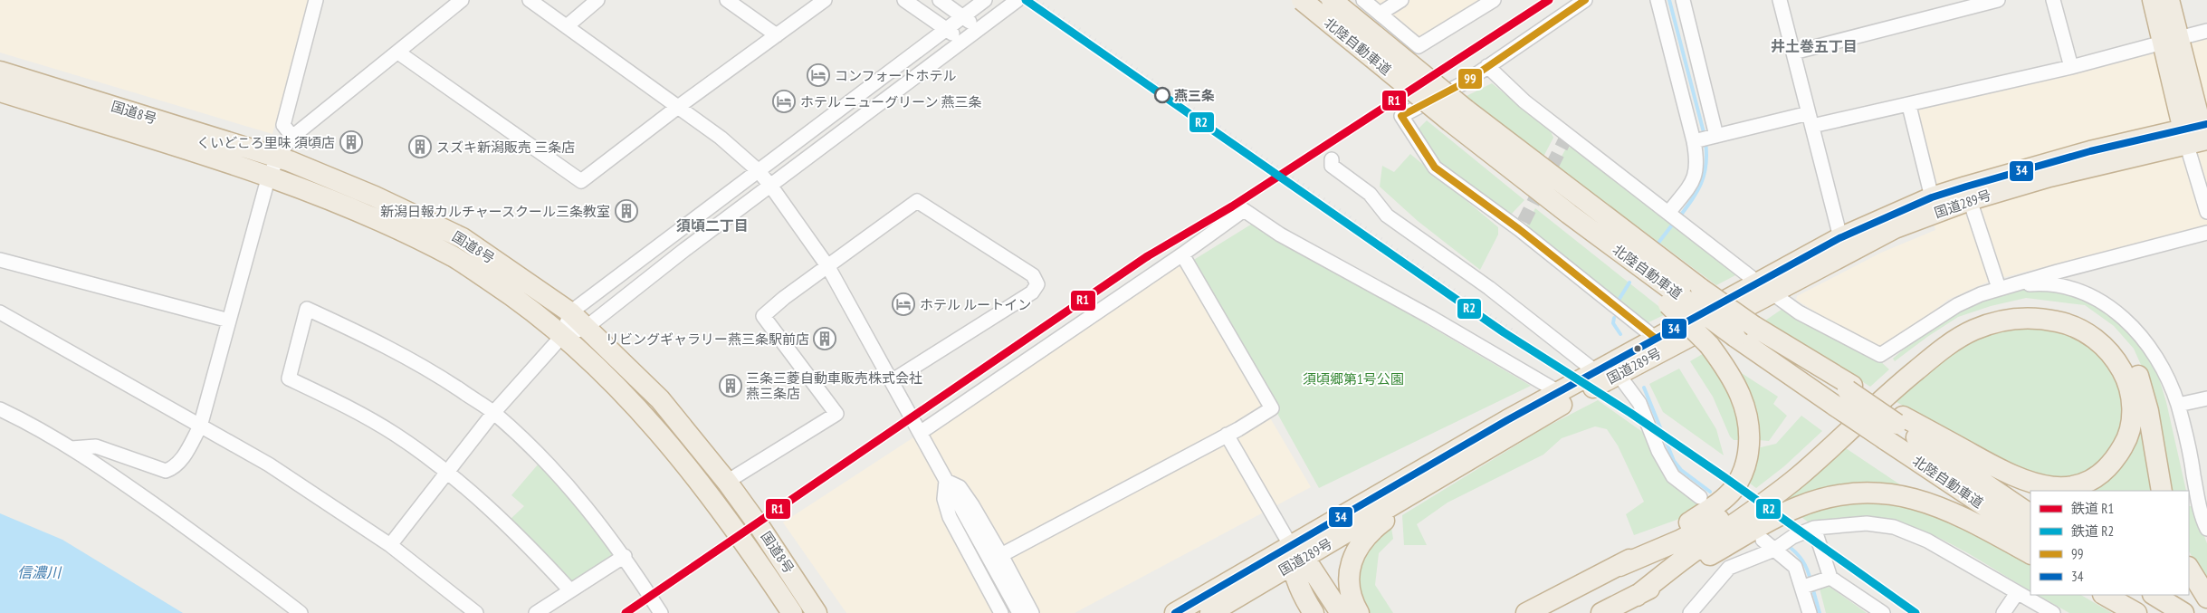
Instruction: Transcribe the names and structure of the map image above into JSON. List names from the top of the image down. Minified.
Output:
{"streets":{"highway":["北陸自動車道","国道8号","国道289号"]},"districts":["井土巻五丁目","須頃二丁目"],"water":["信濃川"],"parks":["須頃郷第1号公園"],"places":{"hotel":["コンフォートホテル","ホテル ニューグリーン 燕三条","ホテル ルートイン"],"other":["燕三条"],"building":["くいどころ里味 須頃店","スズキ新潟販売 三条店","新潟日報カルチャースクール三条教室","リビングギャラリー燕三条駅前店","三条三菱自動車販売株式会社 燕三条店"]},"lines":["rail line R1","rail line R2","transit line 99","transit line 34"],"legend":["鉄道 R1","鉄道 R2","99","34"]}
